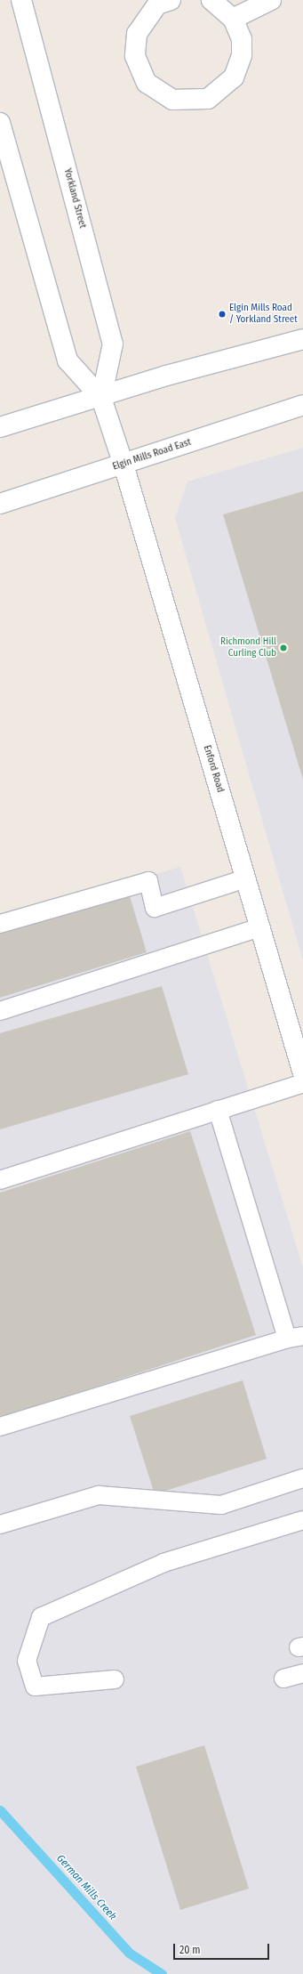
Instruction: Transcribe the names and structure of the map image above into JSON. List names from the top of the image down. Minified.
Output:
{"streets":{"street":["Yorkland Street","Elgin Mills Road East","Enford Road"]},"crossings":[["Elgin Mills Road East","Enford Road"]],"water":["German Mills Creek"],"places":["Elgin Mills Road / Yorkland Street","Richmond Hill Curling Club"],"scale_bar":"20 m"}
